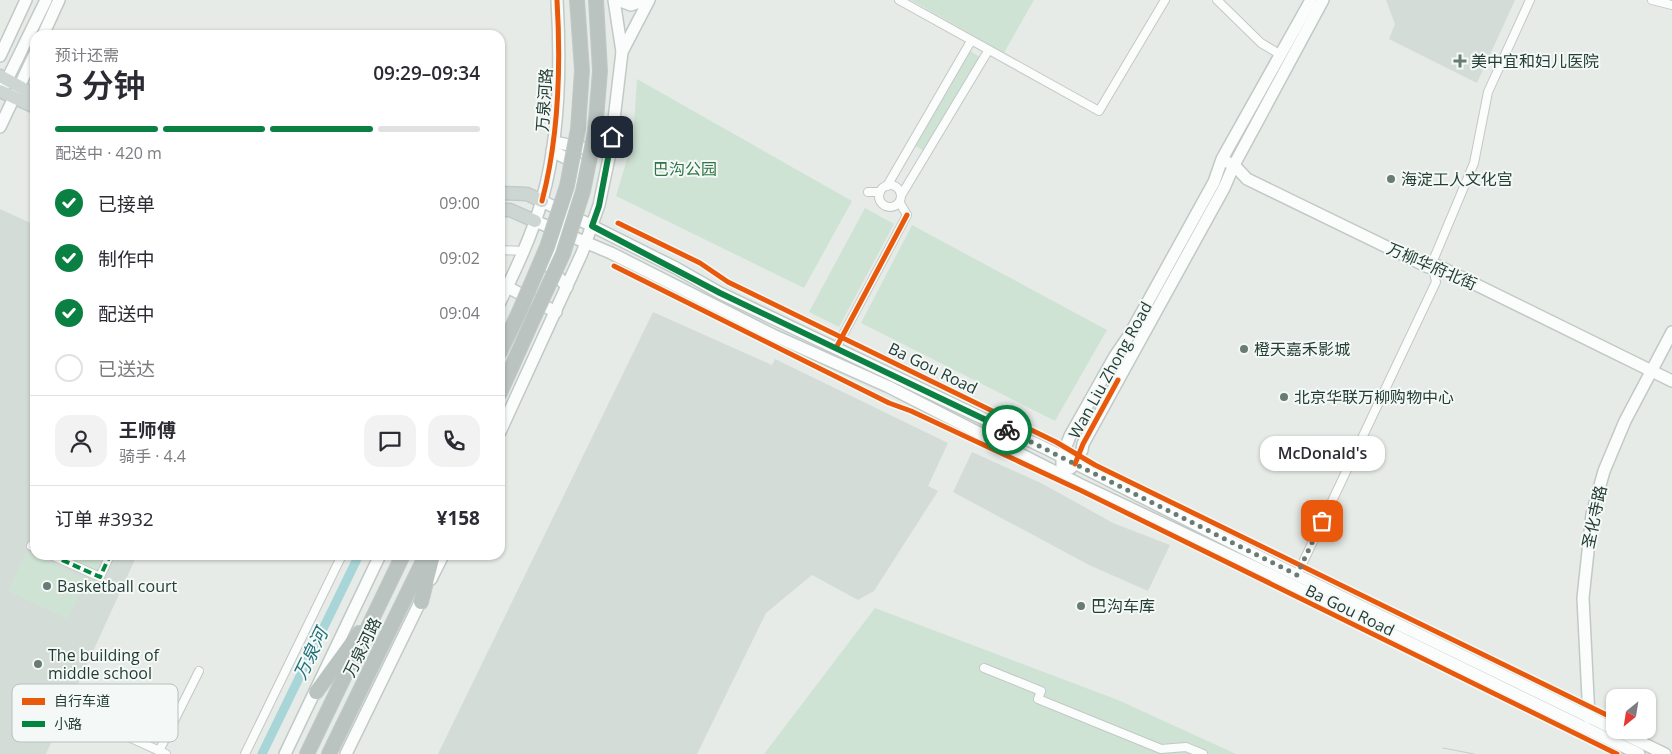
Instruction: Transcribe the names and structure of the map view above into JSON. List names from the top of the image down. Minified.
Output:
{"streets":{"highway":["万泉河路"],"street":["万柳华府北街","Ba Gou Road","Wan Liu Zhong Road","圣化寺路"]},"crossings":[["万泉河路","Ba Gou Road"],["万柳华府北街","Wan Liu Zhong Road"],["万柳华府北街","圣化寺路"],["Ba Gou Road","Wan Liu Zhong Road"],["Ba Gou Road","圣化寺路"]],"water":["万泉河"],"parks":["巴沟公园"],"places":{"health":["美中宜和妇儿医院"],"other":["海淀工人文化宫","橙天嘉禾影城","北京华联万柳购物中心","McDonald's","Basketball court","巴沟车库","The building of middle school"]},"legend":["自行车道","小路"],"north":"bottom left","page":{"heading":["3 分钟","预计还需","09:29–09:34"],"panel":["王师傅","骑手 · 4.4","订单 #3932","¥158"],"bar":"配送中 · 420 m","list":[["已接单","09:00"],["制作中","09:02"],["配送中","09:04"],"已送达"],"bubble":"McDonald's"}}
